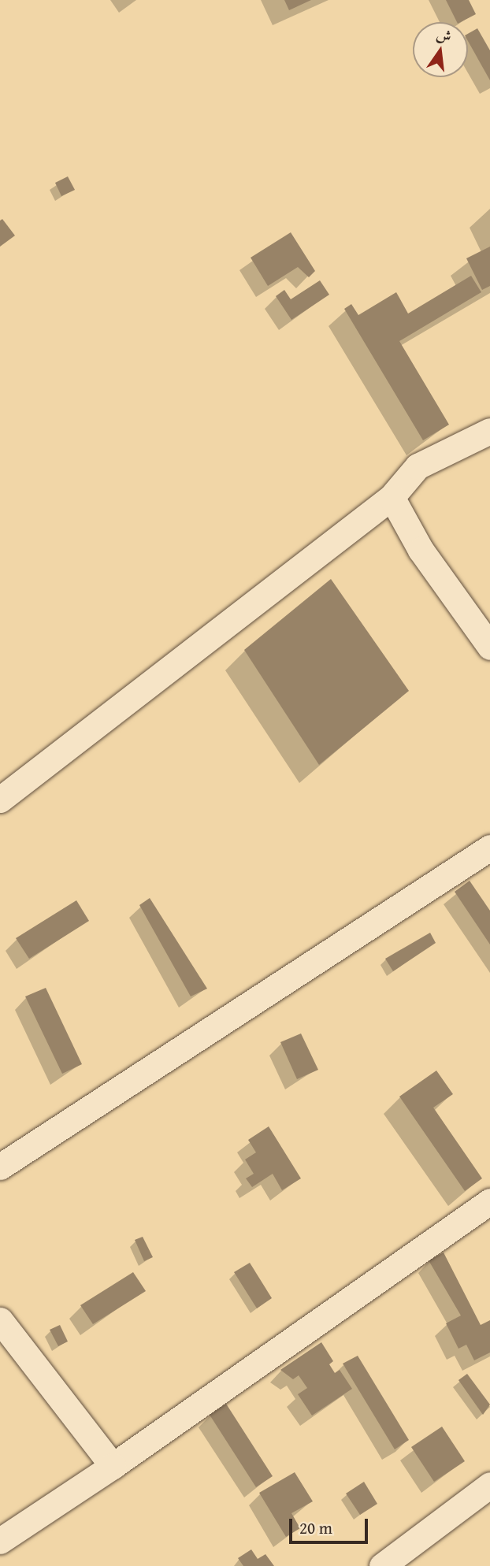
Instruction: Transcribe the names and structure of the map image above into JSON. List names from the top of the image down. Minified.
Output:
{"scale_bar":"20 m","north":"top"}
